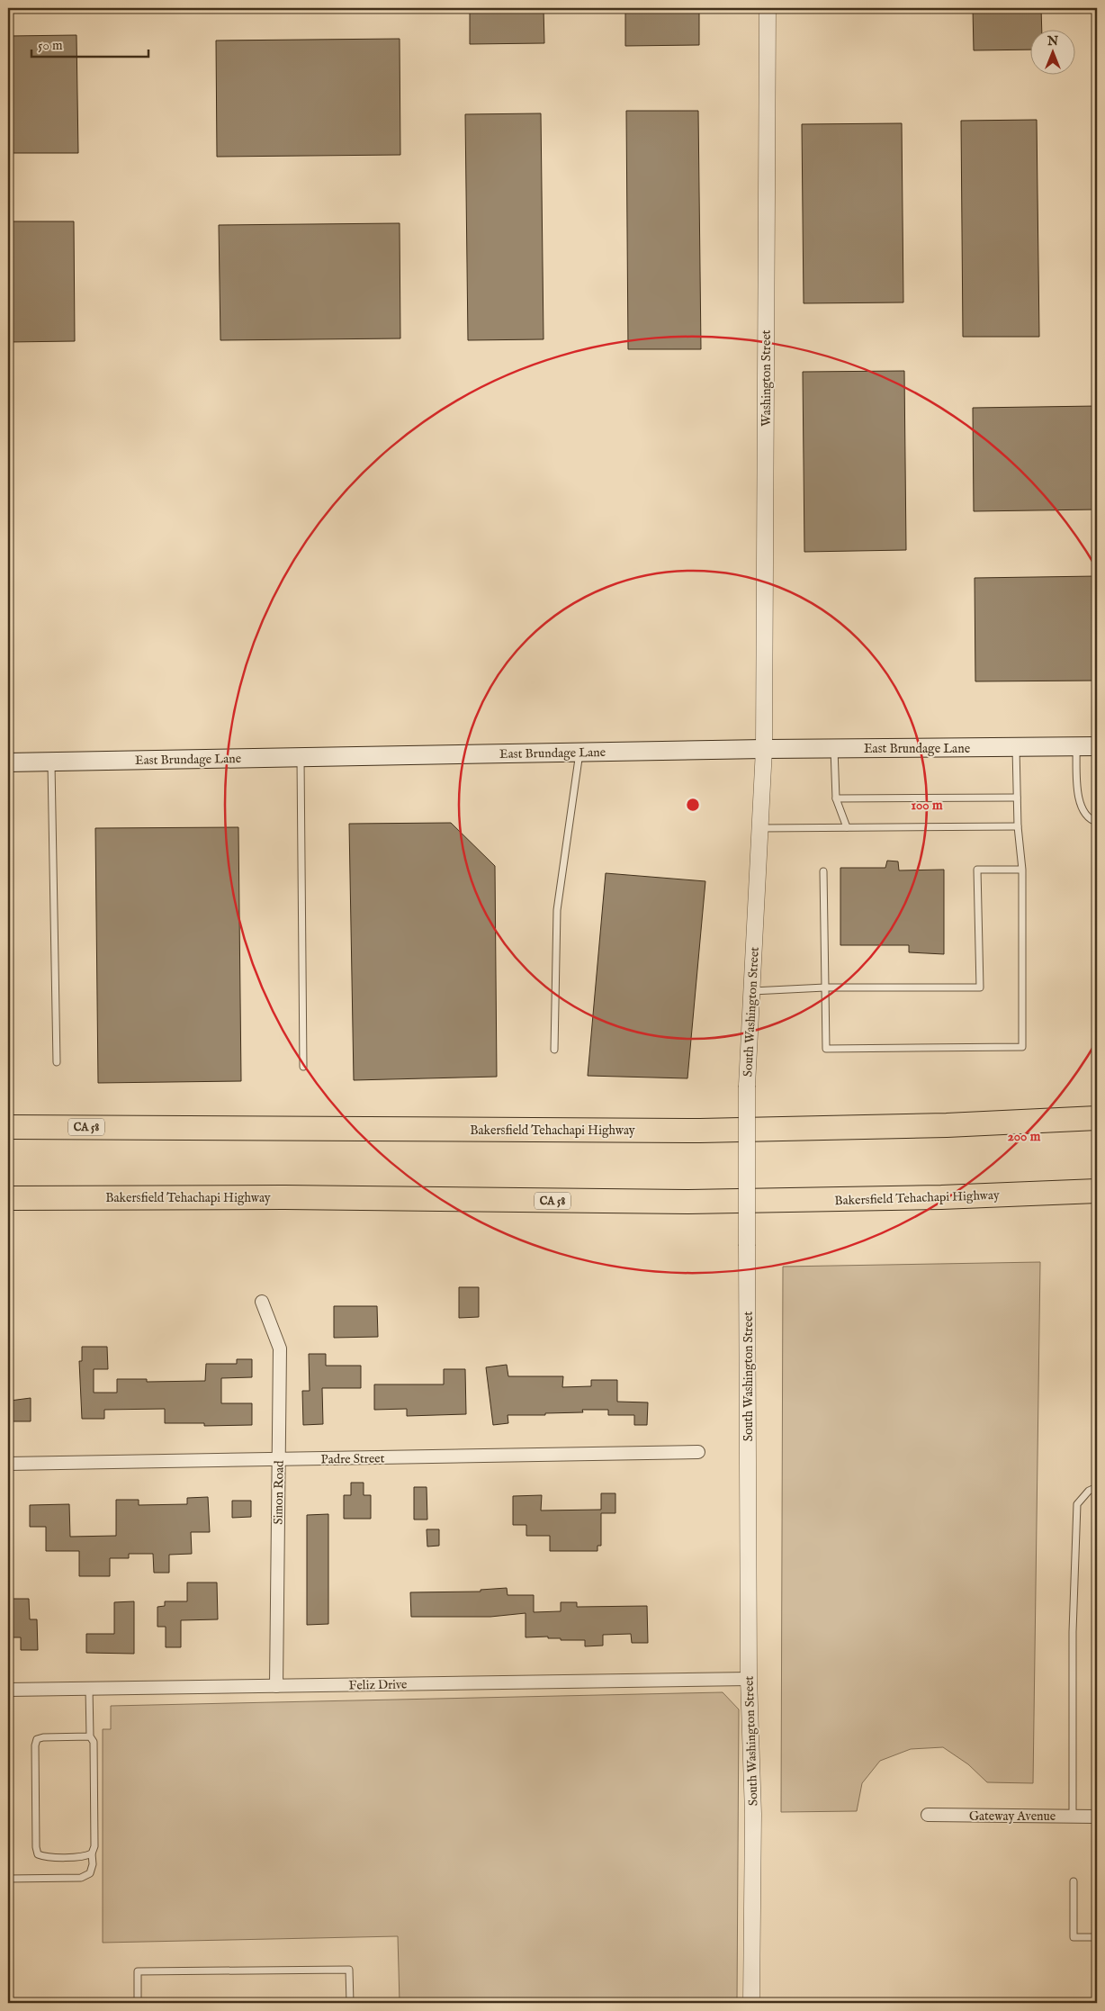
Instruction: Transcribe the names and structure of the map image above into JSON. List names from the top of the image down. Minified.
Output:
{"streets":{"highway":["CA 58","Bakersfield Tehachapi Highway"],"main road":["East Brundage Lane"],"street":["Washington Street","South Washington Street","Padre Street","Simon Road","Feliz Drive","Gateway Avenue"]},"crossings":[["Washington Street","East Brundage Lane"],["Washington Street","South Washington Street"],["East Brundage Lane","South Washington Street"],["South Washington Street","Feliz Drive"],["Padre Street","Simon Road"],["Simon Road","Feliz Drive"]],"scale_bar":"50 m","north":"top","rings":["100 m","200 m"]}
